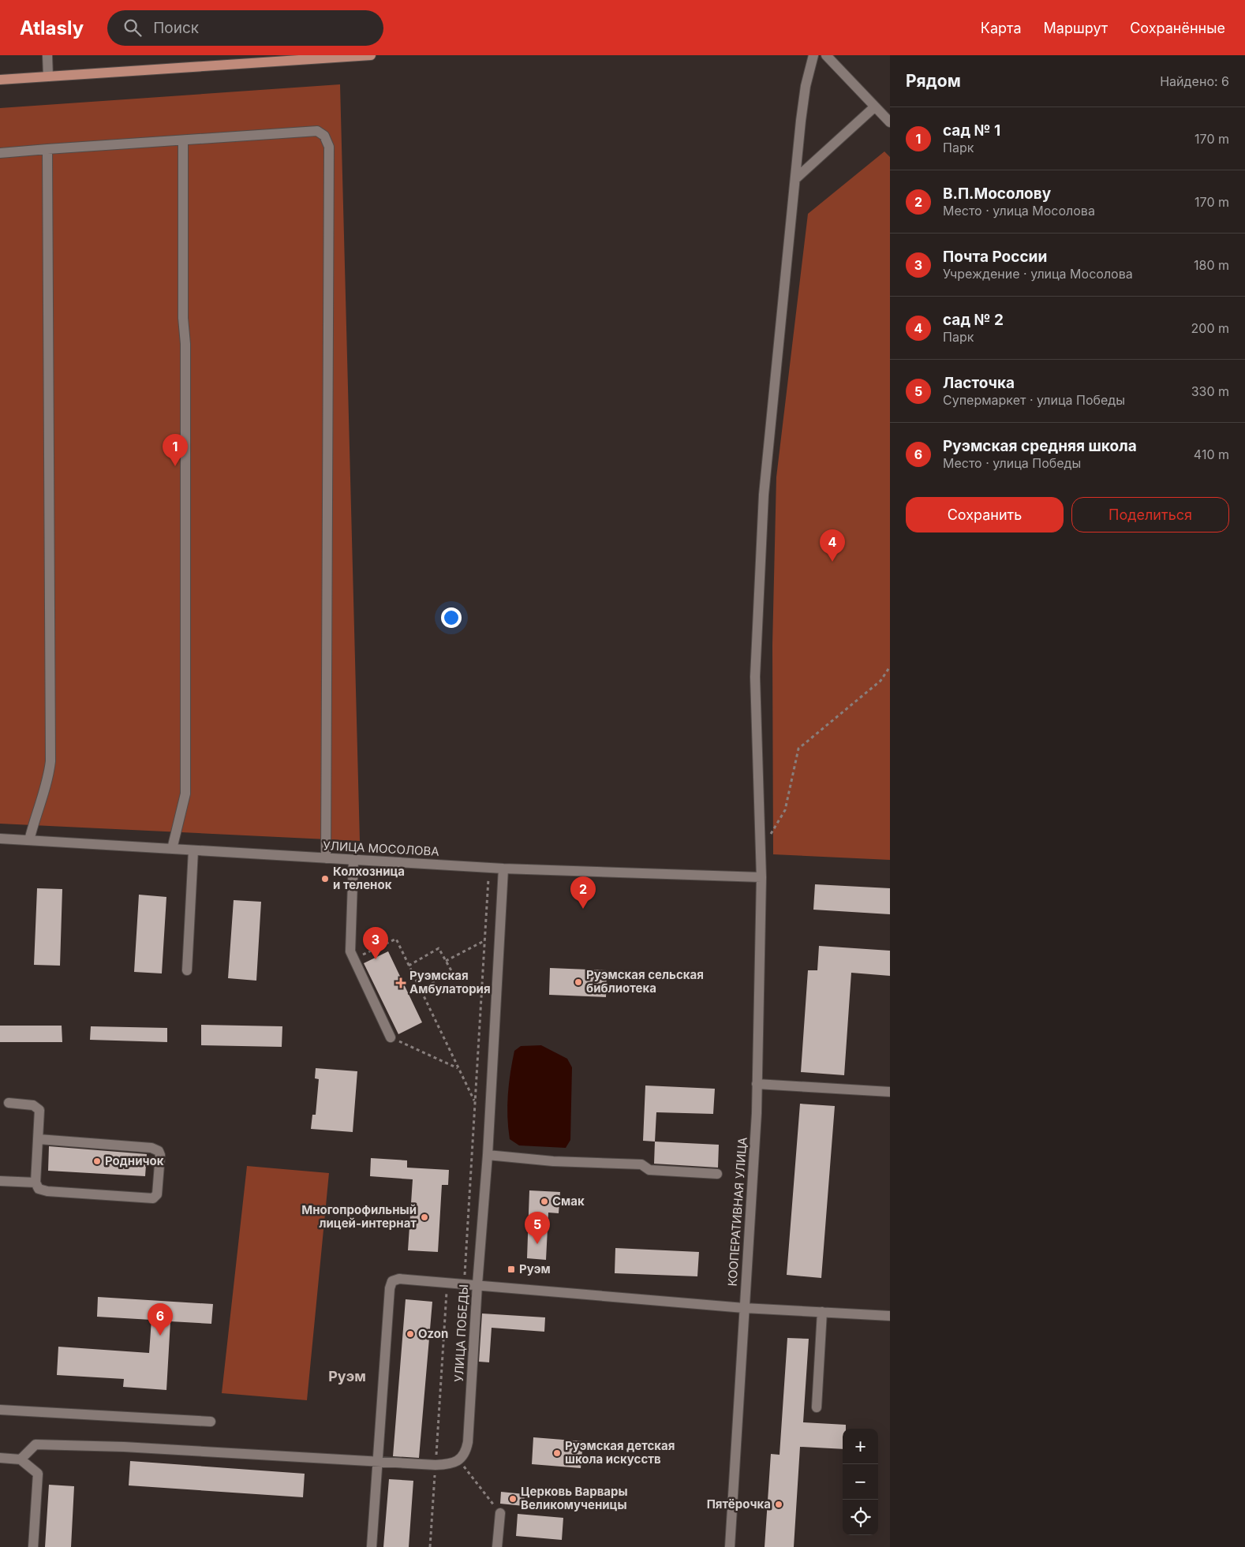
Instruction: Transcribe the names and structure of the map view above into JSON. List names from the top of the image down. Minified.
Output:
{"streets":{"street":["УЛИЦА МОСОЛОВА","КООПЕРАТИВНАЯ УЛИЦА","УЛИЦА ПОБЕДЫ"]},"crossings":[["УЛИЦА МОСОЛОВА","КООПЕРАТИВНАЯ УЛИЦА"],["УЛИЦА МОСОЛОВА","УЛИЦА ПОБЕДЫ"]],"districts":["Руэм"],"places":{"other":["Колхозница и теленок","Руэмская сельская библиотека","Родничок","Смак","Многопрофильный лицей-интернат","Ozon","Руэмская детская школа искусств","Церковь Варвары Великомученицы","Пятёрочка"],"health":["Руэмская Амбулатория"],"transit":["Руэм"]},"page":{"header":"Atlasly","search":"Поиск","nav":["Карта","Маршрут","Сохранённые"],"heading":["Рядом","Найдено: 6"],"list":[{"mark":"1","name":"сад № 1","note":"Парк","value":"170 m"},{"mark":"2","name":"В.П.Мосолову","note":"Место · улица Мосолова","value":"170 m"},{"mark":"3","name":"Почта России","note":"Учреждение · улица Мосолова","value":"180 m"},{"mark":"4","name":"сад № 2","note":"Парк","value":"200 m"},{"mark":"5","name":"Ласточка","note":"Супермаркет · улица Победы","value":"330 m"},{"mark":"6","name":"Руэмская средняя школа","note":"Место · улица Победы","value":"410 m"}],"pins":["1","4","2","3","5","6"],"buttons":["Сохранить","Поделиться"],"map_buttons":["+","−"]}}
